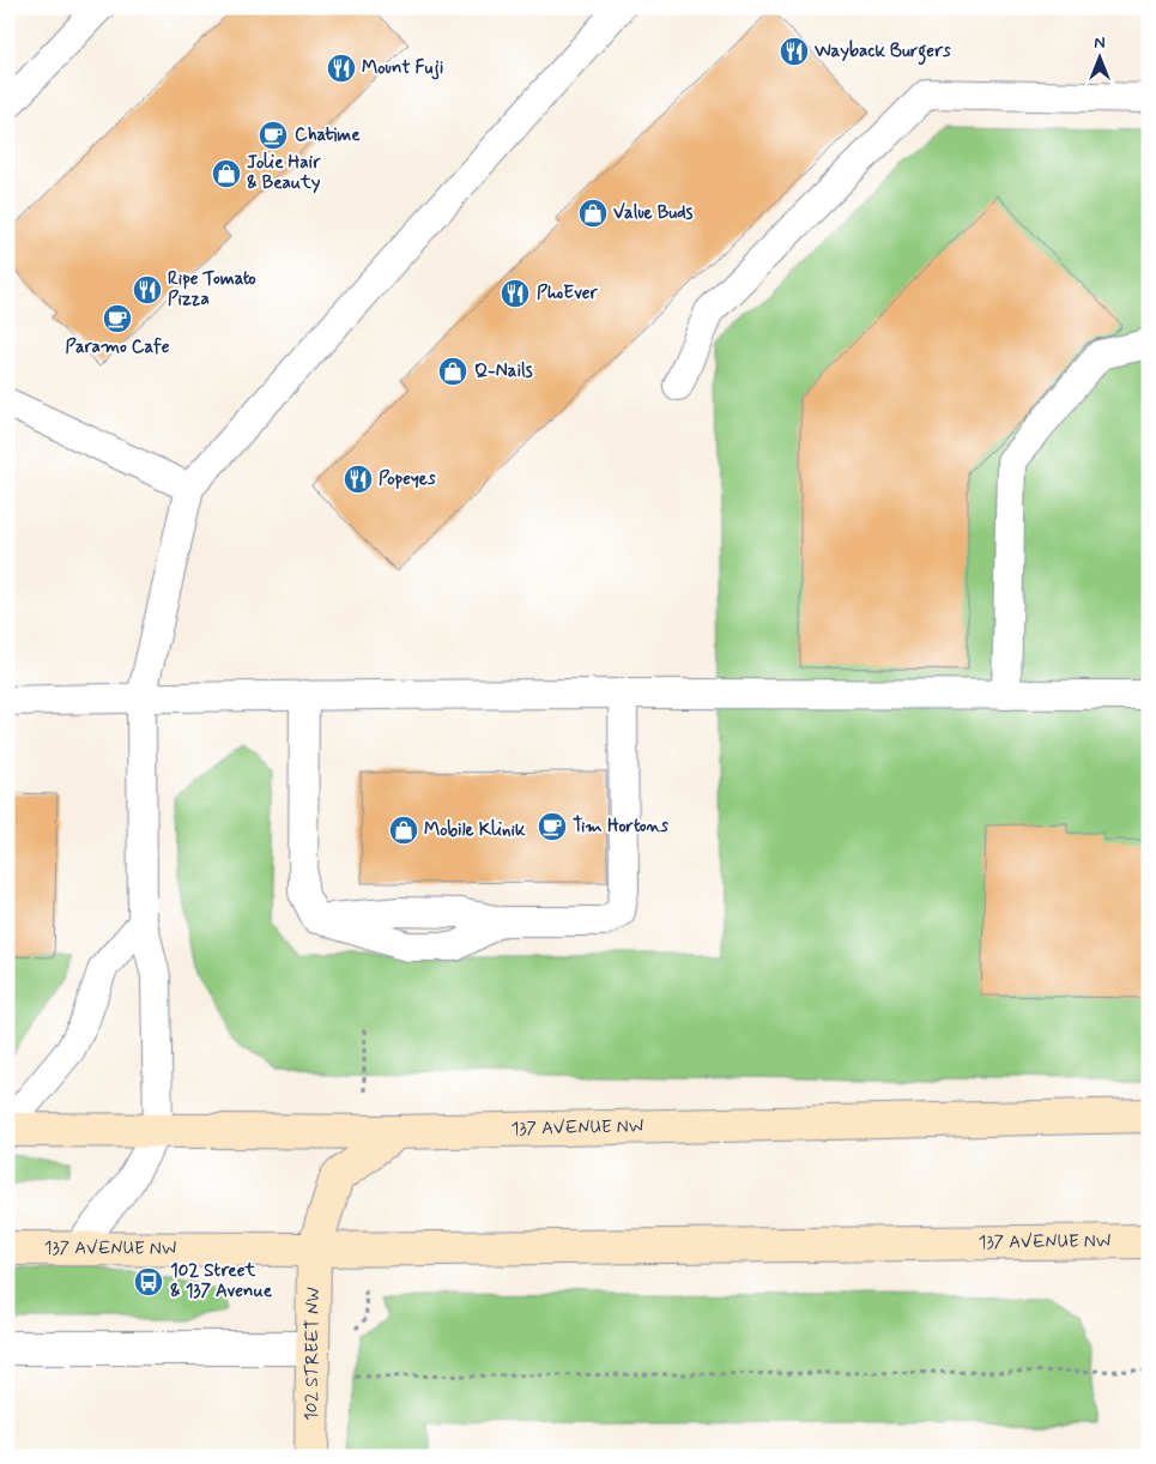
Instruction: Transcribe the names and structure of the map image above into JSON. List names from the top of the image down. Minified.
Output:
{"streets":{"main road":["137 AVENUE NW","102 STREET NW"]},"crossings":[["137 AVENUE NW","102 STREET NW"]],"places":{"restaurant":["Wayback Burgers","Mount Fuji","Ripe Tomato Pizza","PhoEver","Popeyes"],"cafe":["Chatime","Paramo Cafe","Tim Hortons"],"shop":["Jolie Hair & Beauty","Value Buds","Q-Nails","Mobile Klinik"],"bus stop":["102 Street & 137 Avenue"]},"north":"top"}
